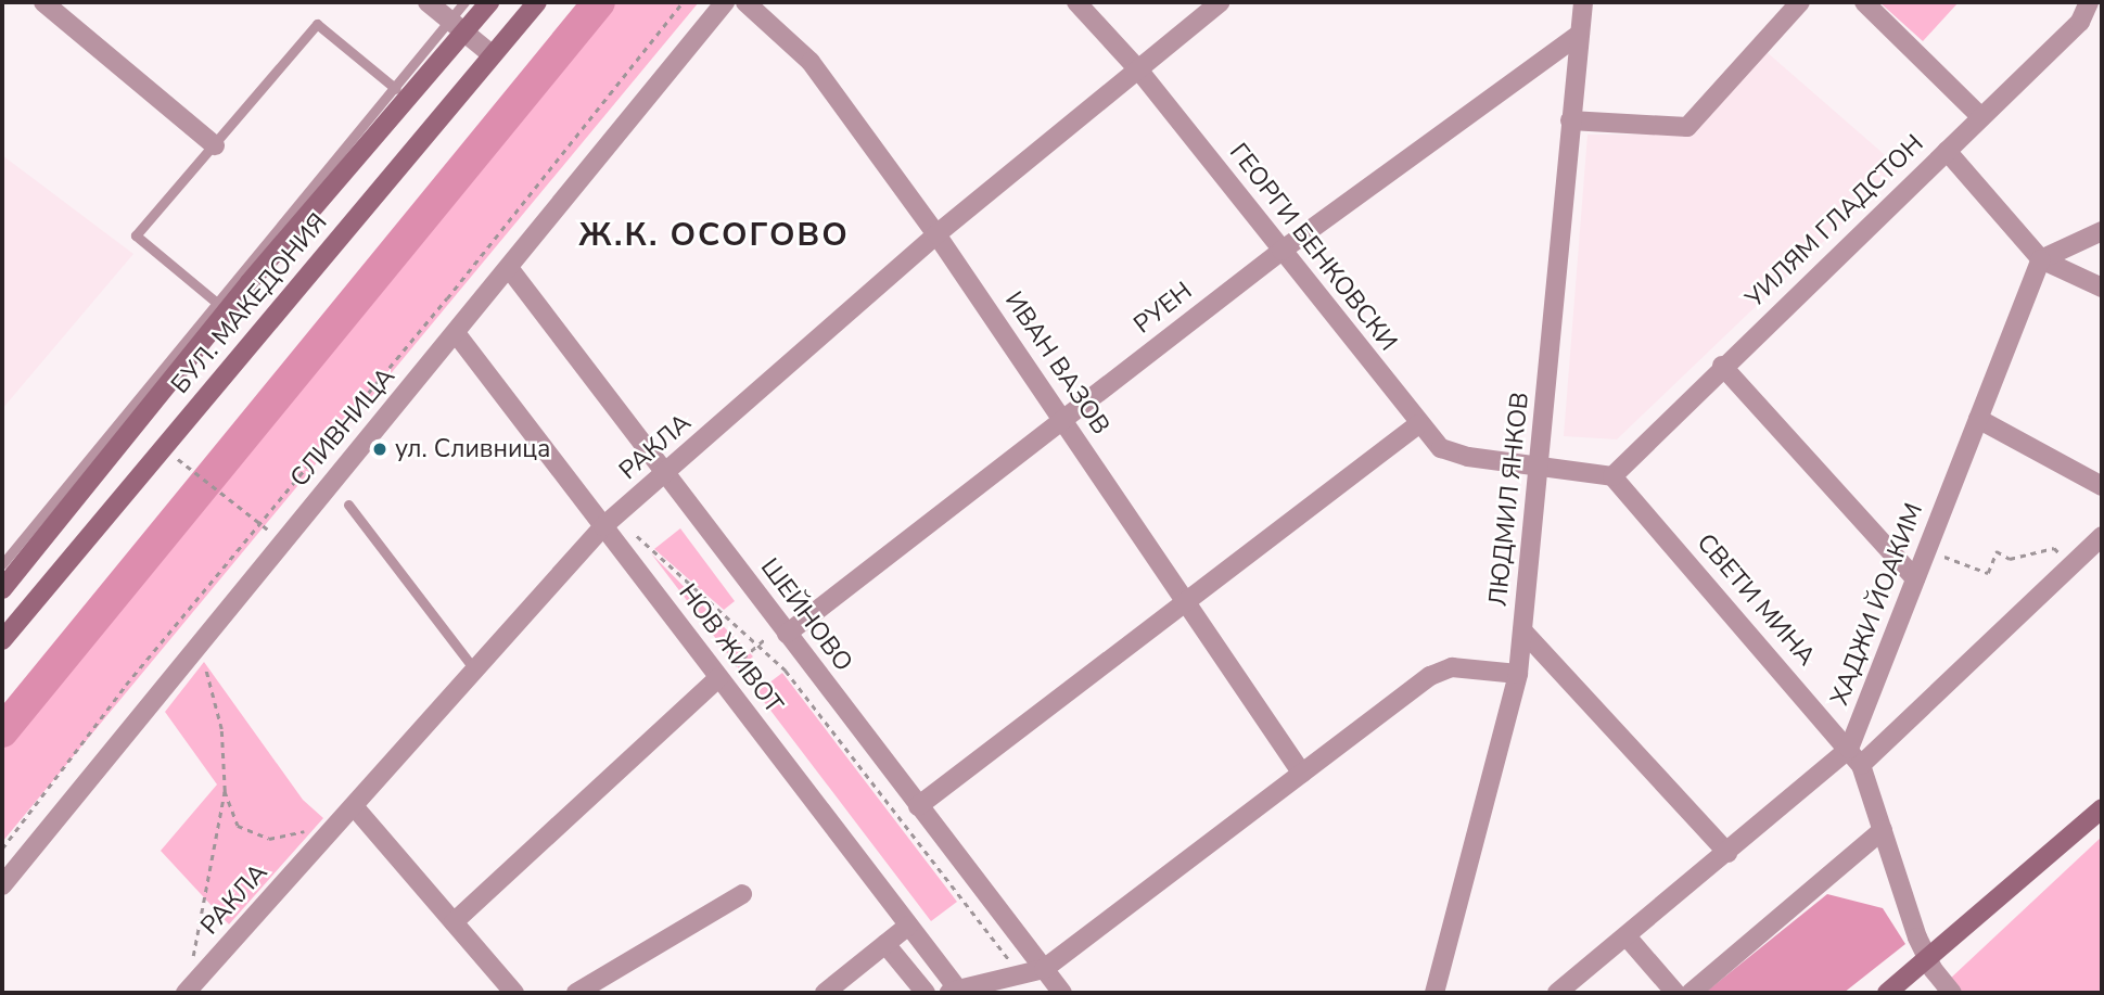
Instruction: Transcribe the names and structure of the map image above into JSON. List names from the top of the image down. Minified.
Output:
{"streets":{"street":["УИЛЯМ ГЛАДСТОН","ГЕОРГИ БЕНКОВСКИ","БУЛ. МАКЕДОНИЯ","РУЕН","ИВАН ВАЗОВ","СЛИВНИЦА","РАКЛА","ЛЮДМИЛ ЯНКОВ","СВЕТИ МИНА","ХАДЖИ ЙОАКИМ","ШЕЙНОВО","НОВ ЖИВОТ"]},"crossings":[["УИЛЯМ ГЛАДСТОН","СВЕТИ МИНА"],["ГЕОРГИ БЕНКОВСКИ","РУЕН"],["ГЕОРГИ БЕНКОВСКИ","РАКЛА"],["ГЕОРГИ БЕНКОВСКИ","ЛЮДМИЛ ЯНКОВ"],["РУЕН","ИВАН ВАЗОВ"],["РУЕН","ЛЮДМИЛ ЯНКОВ"],["РУЕН","ШЕЙНОВО"],["ИВАН ВАЗОВ","РАКЛА"],["СЛИВНИЦА","ШЕЙНОВО"],["СЛИВНИЦА","НОВ ЖИВОТ"],["РАКЛА","ШЕЙНОВО"],["РАКЛА","НОВ ЖИВОТ"],["СВЕТИ МИНА","ХАДЖИ ЙОАКИМ"]],"districts":["Ж.К. ОСОГОВО"],"places":["ул. Сливница"]}
